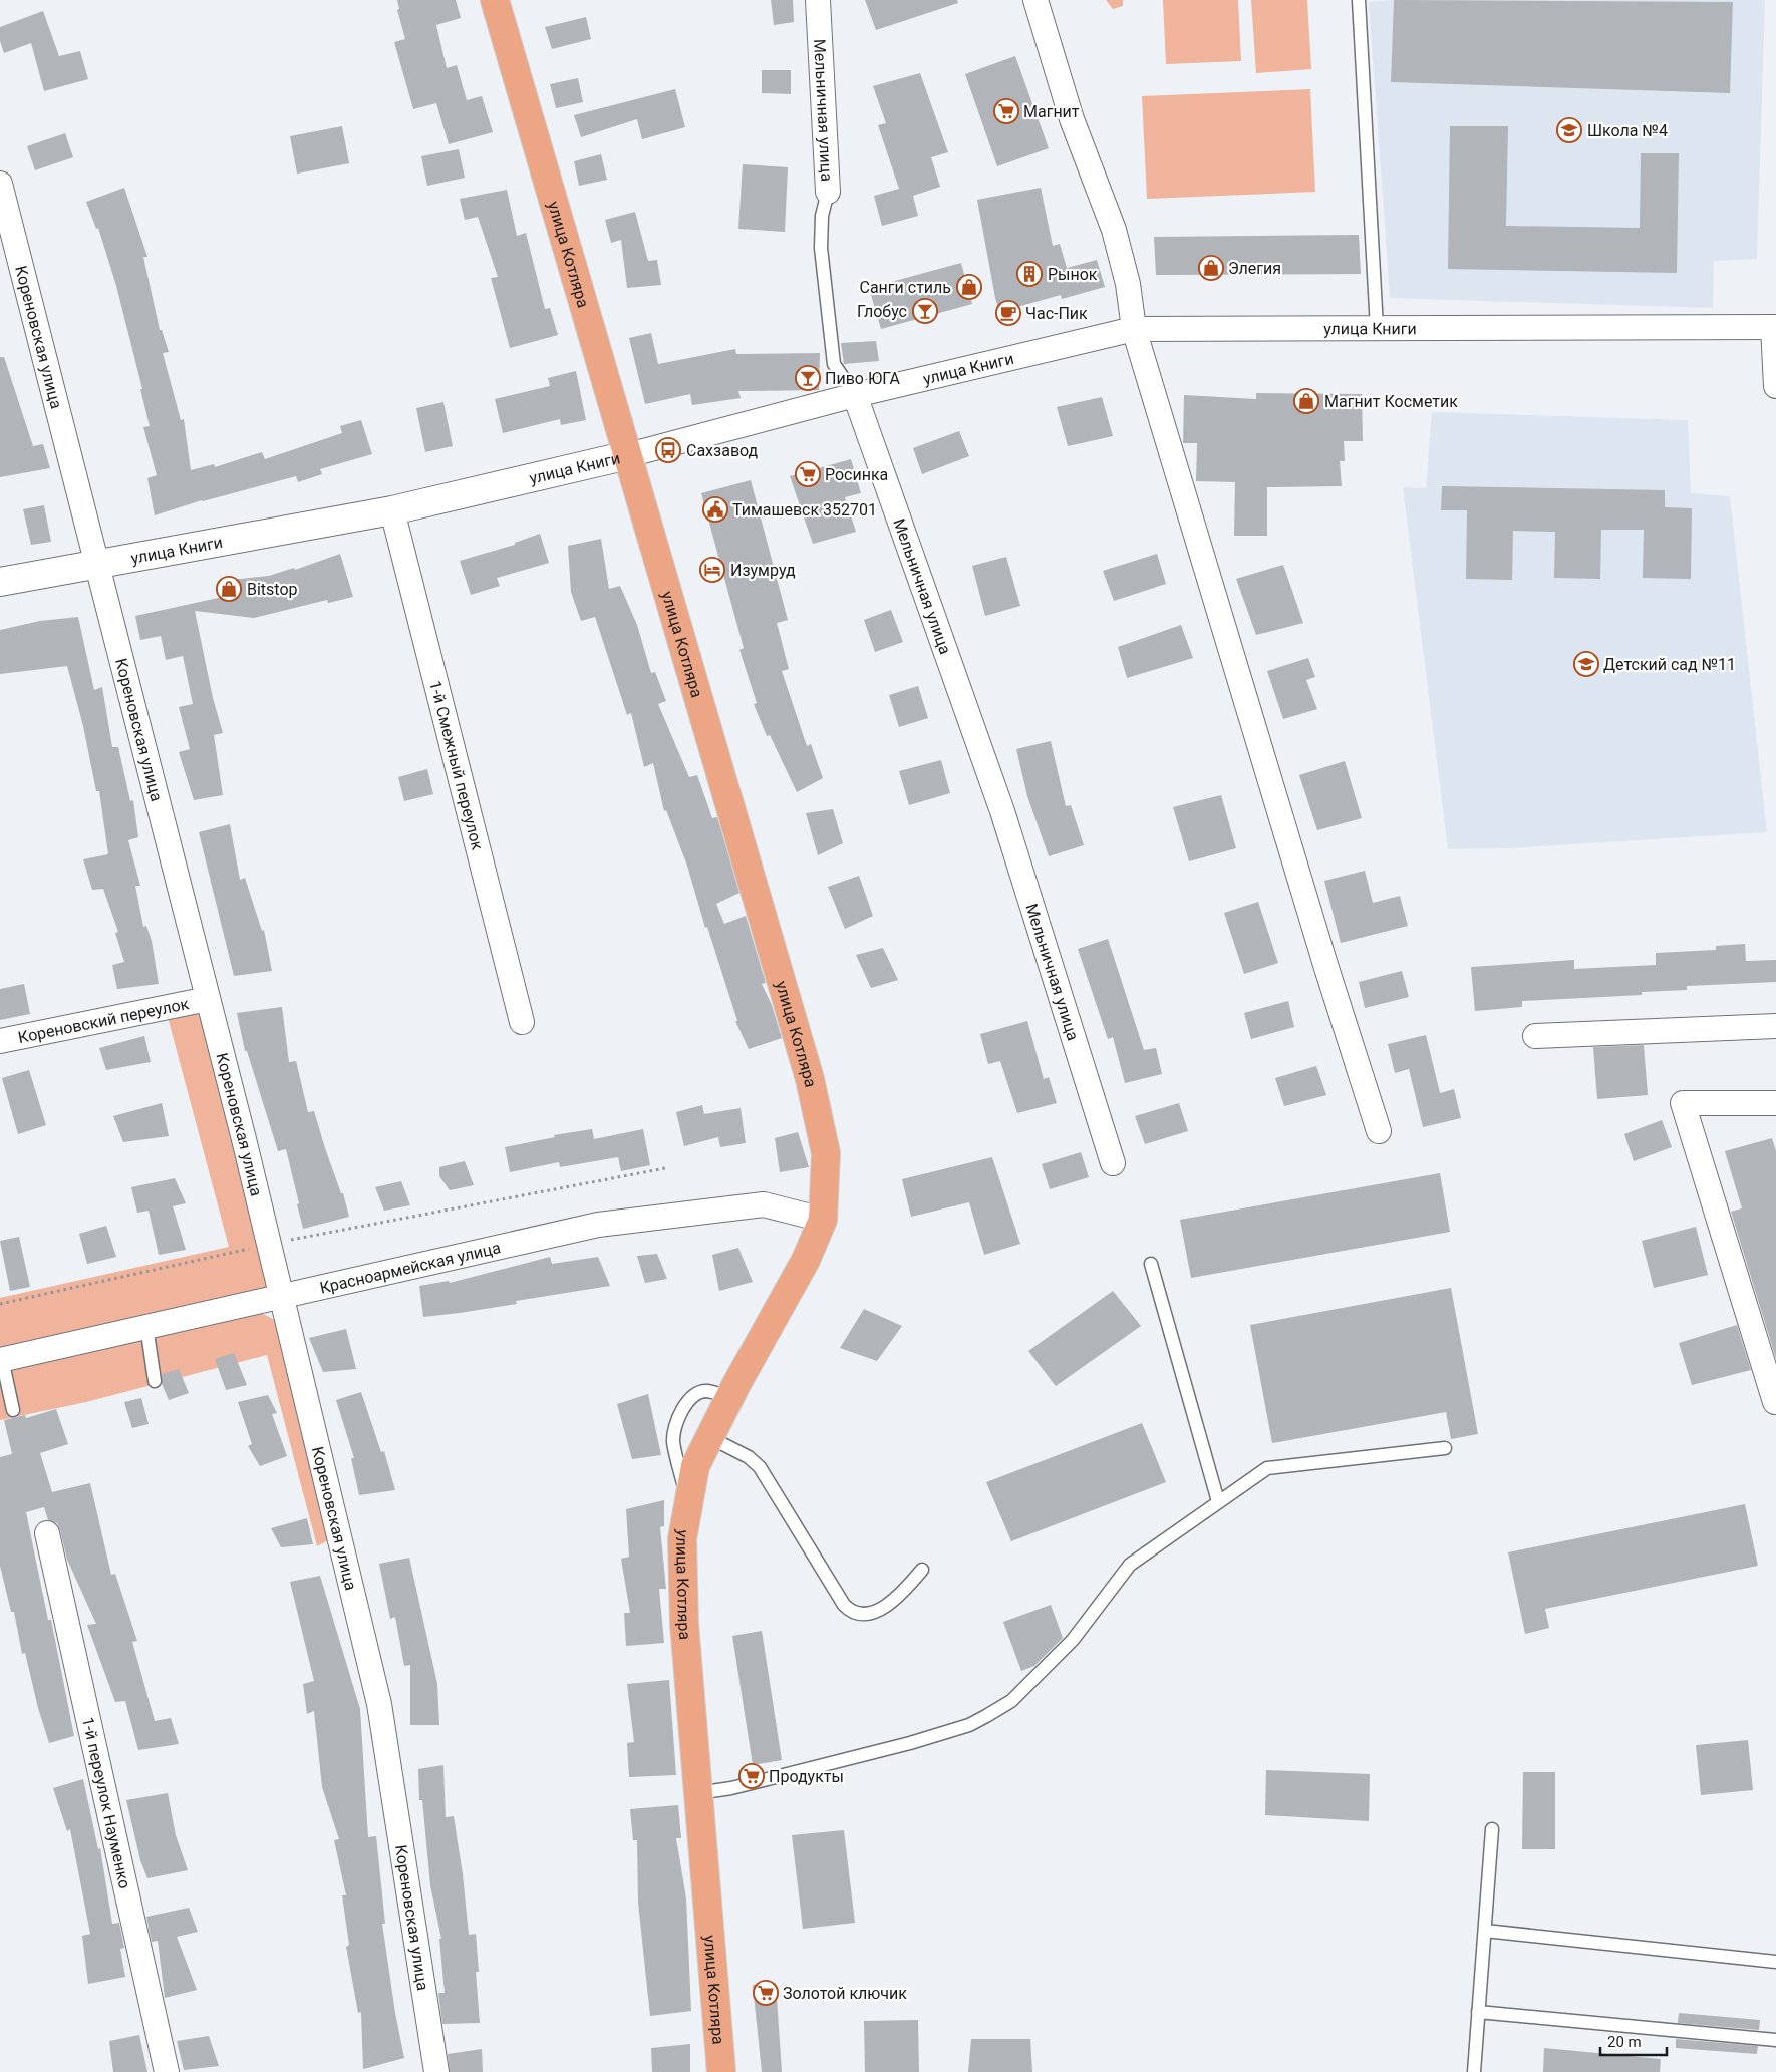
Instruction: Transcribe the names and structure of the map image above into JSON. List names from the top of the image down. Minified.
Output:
{"streets":{"main road":["улица Котляра"],"street":["Мельничная улица","улица Книги","Кореновская улица","1-й Смежный переулок","Кореновский переулок","Красноармейская улица","1-й переулок Науменко"]},"crossings":[["Мельничная улица","улица Книги"],["улица Котляра","улица Книги"],["улица Котляра","Красноармейская улица"],["улица Книги","Кореновская улица"],["улица Книги","1-й Смежный переулок"],["Кореновская улица","Кореновский переулок"],["Кореновская улица","Красноармейская улица"]],"places":{"supermarket":["Магнит","Росинка","Продукты","Золотой ключик"],"school or university":["Школа №4","Детский сад №11"],"shop":["Элегия","Санги стиль","Магнит Косметик","Bitstop"],"building":["Рынок"],"bar":["Глобус","Пиво ЮГА"],"cafe":["Час-Пик"],"bus stop":["Сахзавод"],"public building":["Тимашевск 352701"],"hotel":["Изумруд"]},"scale_bar":"20 m"}
